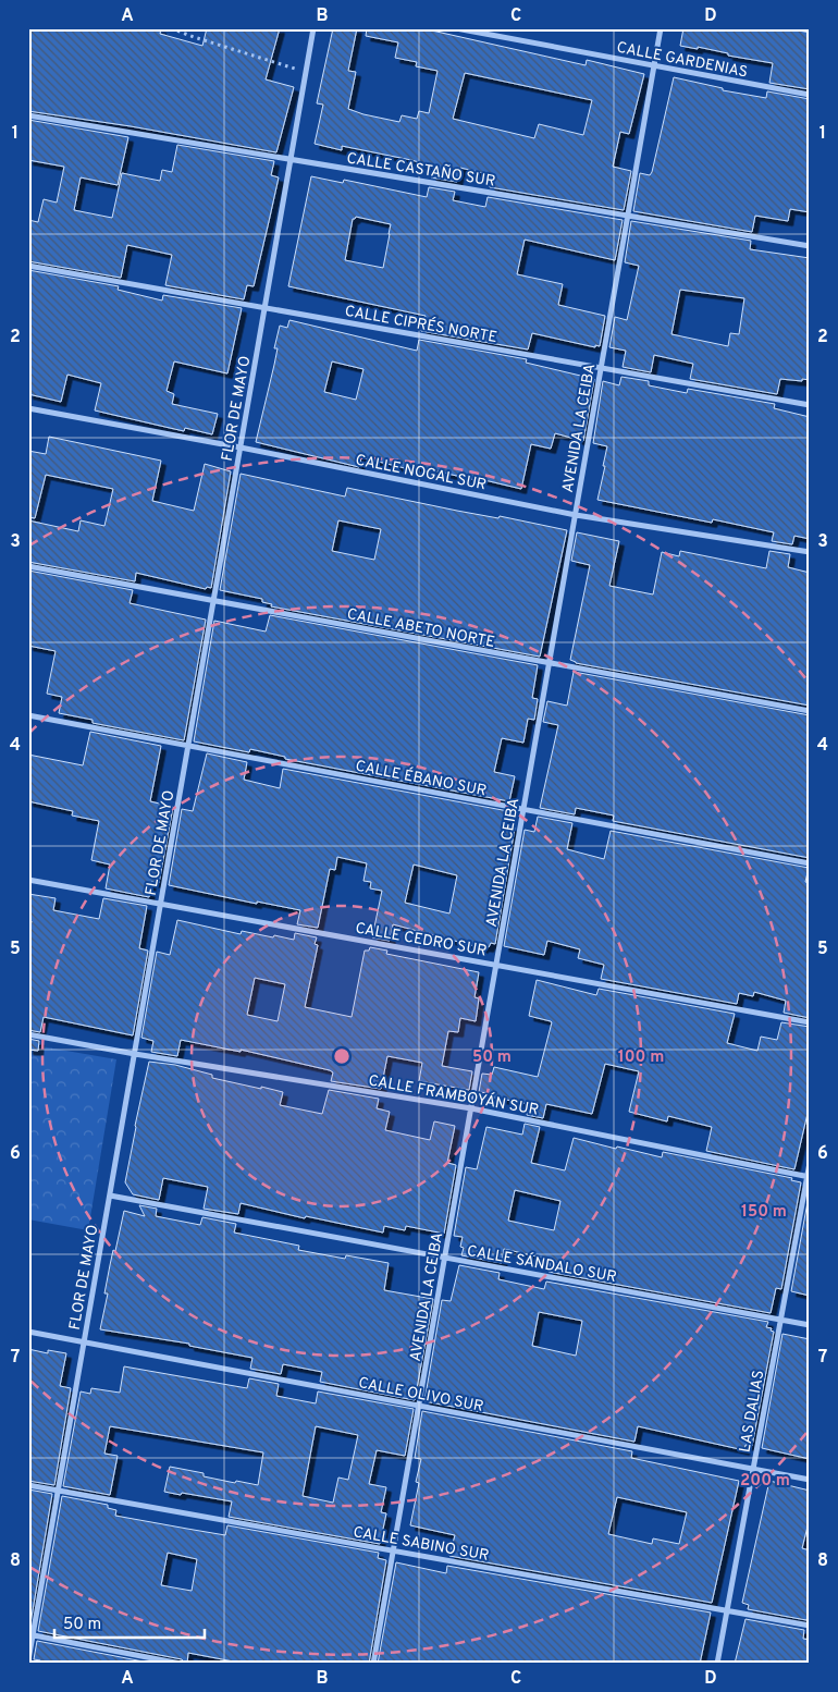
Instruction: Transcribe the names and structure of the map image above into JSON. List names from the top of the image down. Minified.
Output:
{"streets":{"street":["CALLE GARDENIAS","CALLE CASTAÑO SUR","CALLE CIPRÉS NORTE","FLOR DE MAYO","AVENIDA LA CEIBA","CALLE NOGAL SUR","CALLE ABETO NORTE","CALLE ÉBANO SUR","CALLE CEDRO SUR","CALLE FRAMBOYÁN SUR","CALLE SÁNDALO SUR","CALLE OLIVO SUR","LAS DALIAS","CALLE SABINO SUR"]},"crossings":[["CALLE GARDENIAS","AVENIDA LA CEIBA"],["CALLE CASTAÑO SUR","FLOR DE MAYO"],["CALLE CASTAÑO SUR","AVENIDA LA CEIBA"],["CALLE CIPRÉS NORTE","FLOR DE MAYO"],["CALLE CIPRÉS NORTE","AVENIDA LA CEIBA"],["FLOR DE MAYO","CALLE NOGAL SUR"],["FLOR DE MAYO","CALLE ABETO NORTE"],["FLOR DE MAYO","CALLE ÉBANO SUR"],["FLOR DE MAYO","CALLE CEDRO SUR"],["FLOR DE MAYO","CALLE FRAMBOYÁN SUR"],["FLOR DE MAYO","CALLE SÁNDALO SUR"],["FLOR DE MAYO","CALLE OLIVO SUR"],["FLOR DE MAYO","CALLE SABINO SUR"],["AVENIDA LA CEIBA","CALLE NOGAL SUR"],["AVENIDA LA CEIBA","CALLE ABETO NORTE"],["AVENIDA LA CEIBA","CALLE ÉBANO SUR"],["AVENIDA LA CEIBA","CALLE CEDRO SUR"],["AVENIDA LA CEIBA","CALLE FRAMBOYÁN SUR"],["AVENIDA LA CEIBA","CALLE SÁNDALO SUR"],["AVENIDA LA CEIBA","CALLE OLIVO SUR"],["AVENIDA LA CEIBA","CALLE SABINO SUR"],["CALLE FRAMBOYÁN SUR","LAS DALIAS"],["CALLE SÁNDALO SUR","LAS DALIAS"],["CALLE OLIVO SUR","LAS DALIAS"],["LAS DALIAS","CALLE SABINO SUR"]],"scale_bar":"50 m","grid":{"columns":["A","B","C","D"],"rows":["1","2","3","4","5","6","7","8"]},"rings":["50 m","100 m","150 m","200 m"]}
